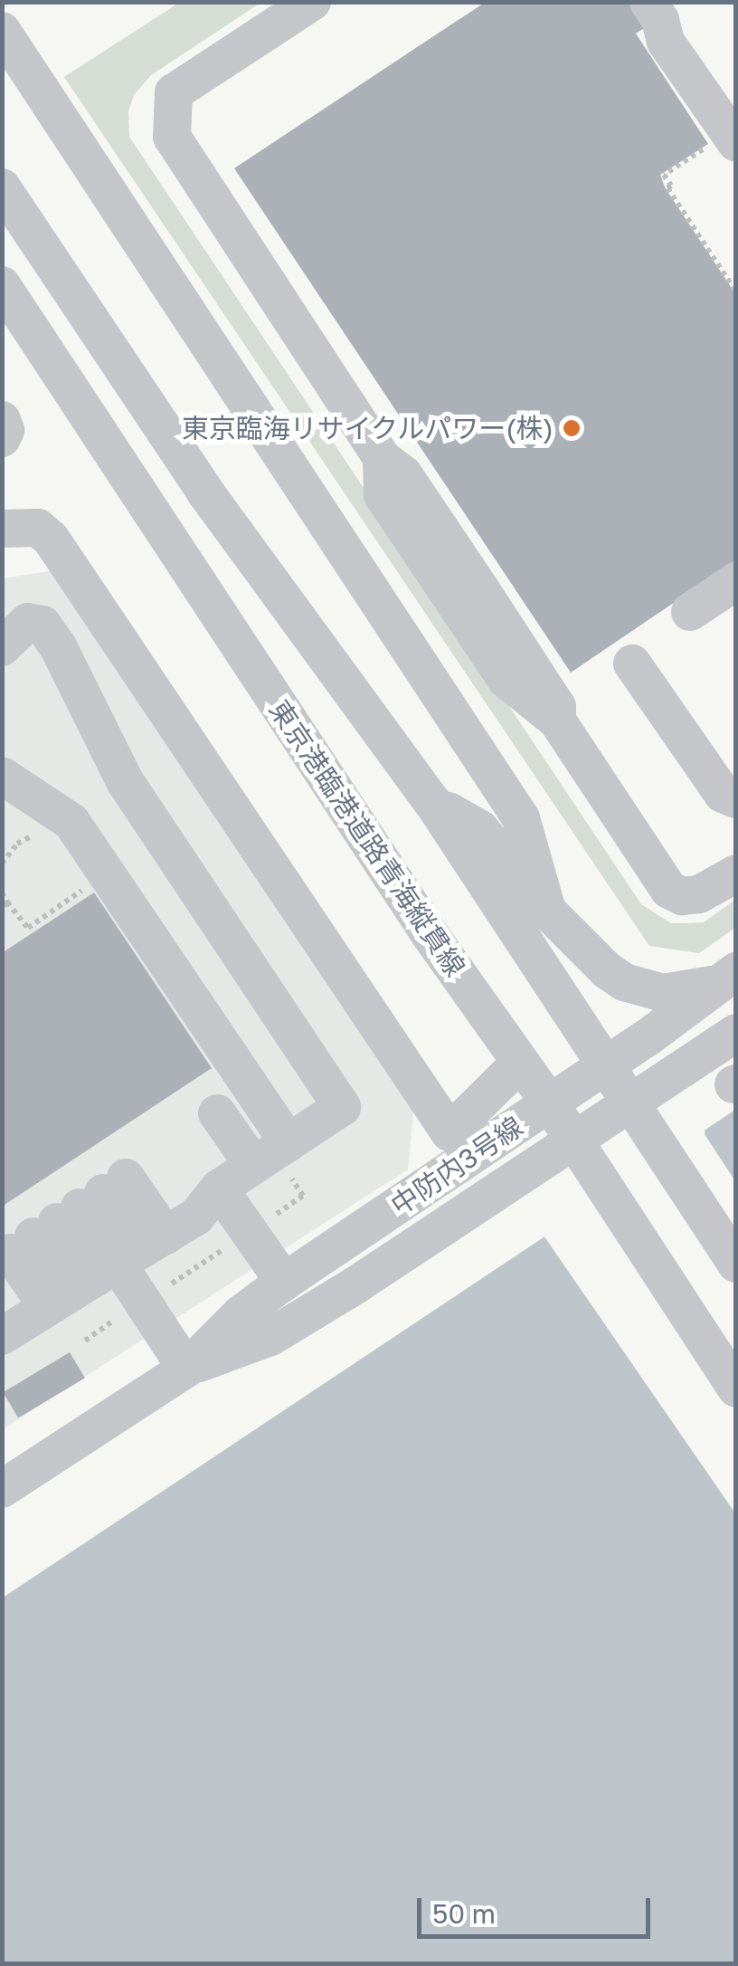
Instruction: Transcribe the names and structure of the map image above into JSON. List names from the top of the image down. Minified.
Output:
{"streets":{"street":["東京港臨港道路青海縦貫線","中防内3号線"]},"crossings":[["東京港臨港道路青海縦貫線","中防内3号線"]],"places":["東京臨海リサイクルパワー(株)"],"scale_bar":"50 m"}
